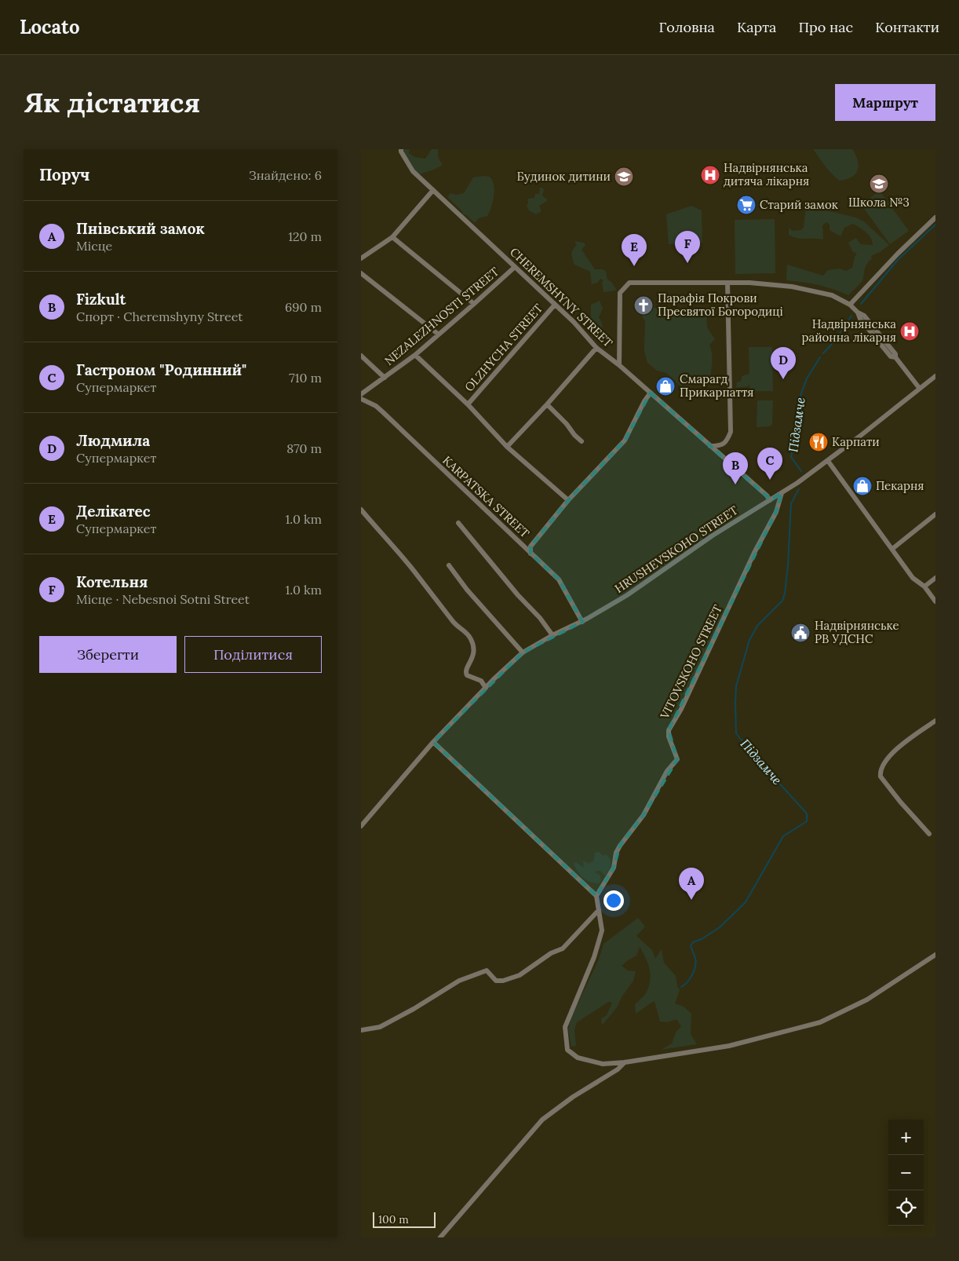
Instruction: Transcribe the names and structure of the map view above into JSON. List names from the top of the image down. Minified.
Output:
{"streets":{"street":["CHEREMSHYNY STREET","NEZALEZHNOSTI STREET","OLZHYCHA STREET","KARPATSKA STREET","HRUSHEVSKOHO STREET","VITOVSKOHO STREET"]},"crossings":[["CHEREMSHYNY STREET","NEZALEZHNOSTI STREET"],["CHEREMSHYNY STREET","OLZHYCHA STREET"],["CHEREMSHYNY STREET","HRUSHEVSKOHO STREET"],["KARPATSKA STREET","HRUSHEVSKOHO STREET"],["HRUSHEVSKOHO STREET","VITOVSKOHO STREET"]],"water":["Підзамче"],"places":{"hospital":["Надвірнянська дитяча лікарня","Надвірнянська районна лікарня"],"school or university":["Будинок дитини","Школа №3"],"supermarket":["Старий замок"],"church":["Парафія Покрови Пресвятої Богородиці"],"shop":["Смарагд Прикарпаття","Пекарня"],"restaurant":["Карпати"],"public building":["Надвірнянське РВ УДСНС"]},"scale_bar":"100 m","page":{"header":"Locato","nav":["Головна","Карта","Про нас","Контакти"],"buttons":["Маршрут",["Зберегти","Поділитися"]],"title":"Як дістатися","heading":["Поруч","Знайдено: 6"],"list":[{"mark":"A","name":"Пнівський замок","note":"Місце","value":"120 m"},{"mark":"B","name":"Fizkult","note":"Спорт · Cheremshyny Street","value":"690 m"},{"mark":"C","name":"Гастроном \"Родинний\"","note":"Супермаркет","value":"710 m"},{"mark":"D","name":"Людмила","note":"Супермаркет","value":"870 m"},{"mark":"E","name":"Делікатес","note":"Супермаркет","value":"1.0 km"},{"mark":"F","name":"Котельня","note":"Місце · Nebesnoi Sotni Street","value":"1.0 km"}],"pins":["F","E","D","C","B","A"],"map_buttons":["+","−"],"scale":"100 m"}}
